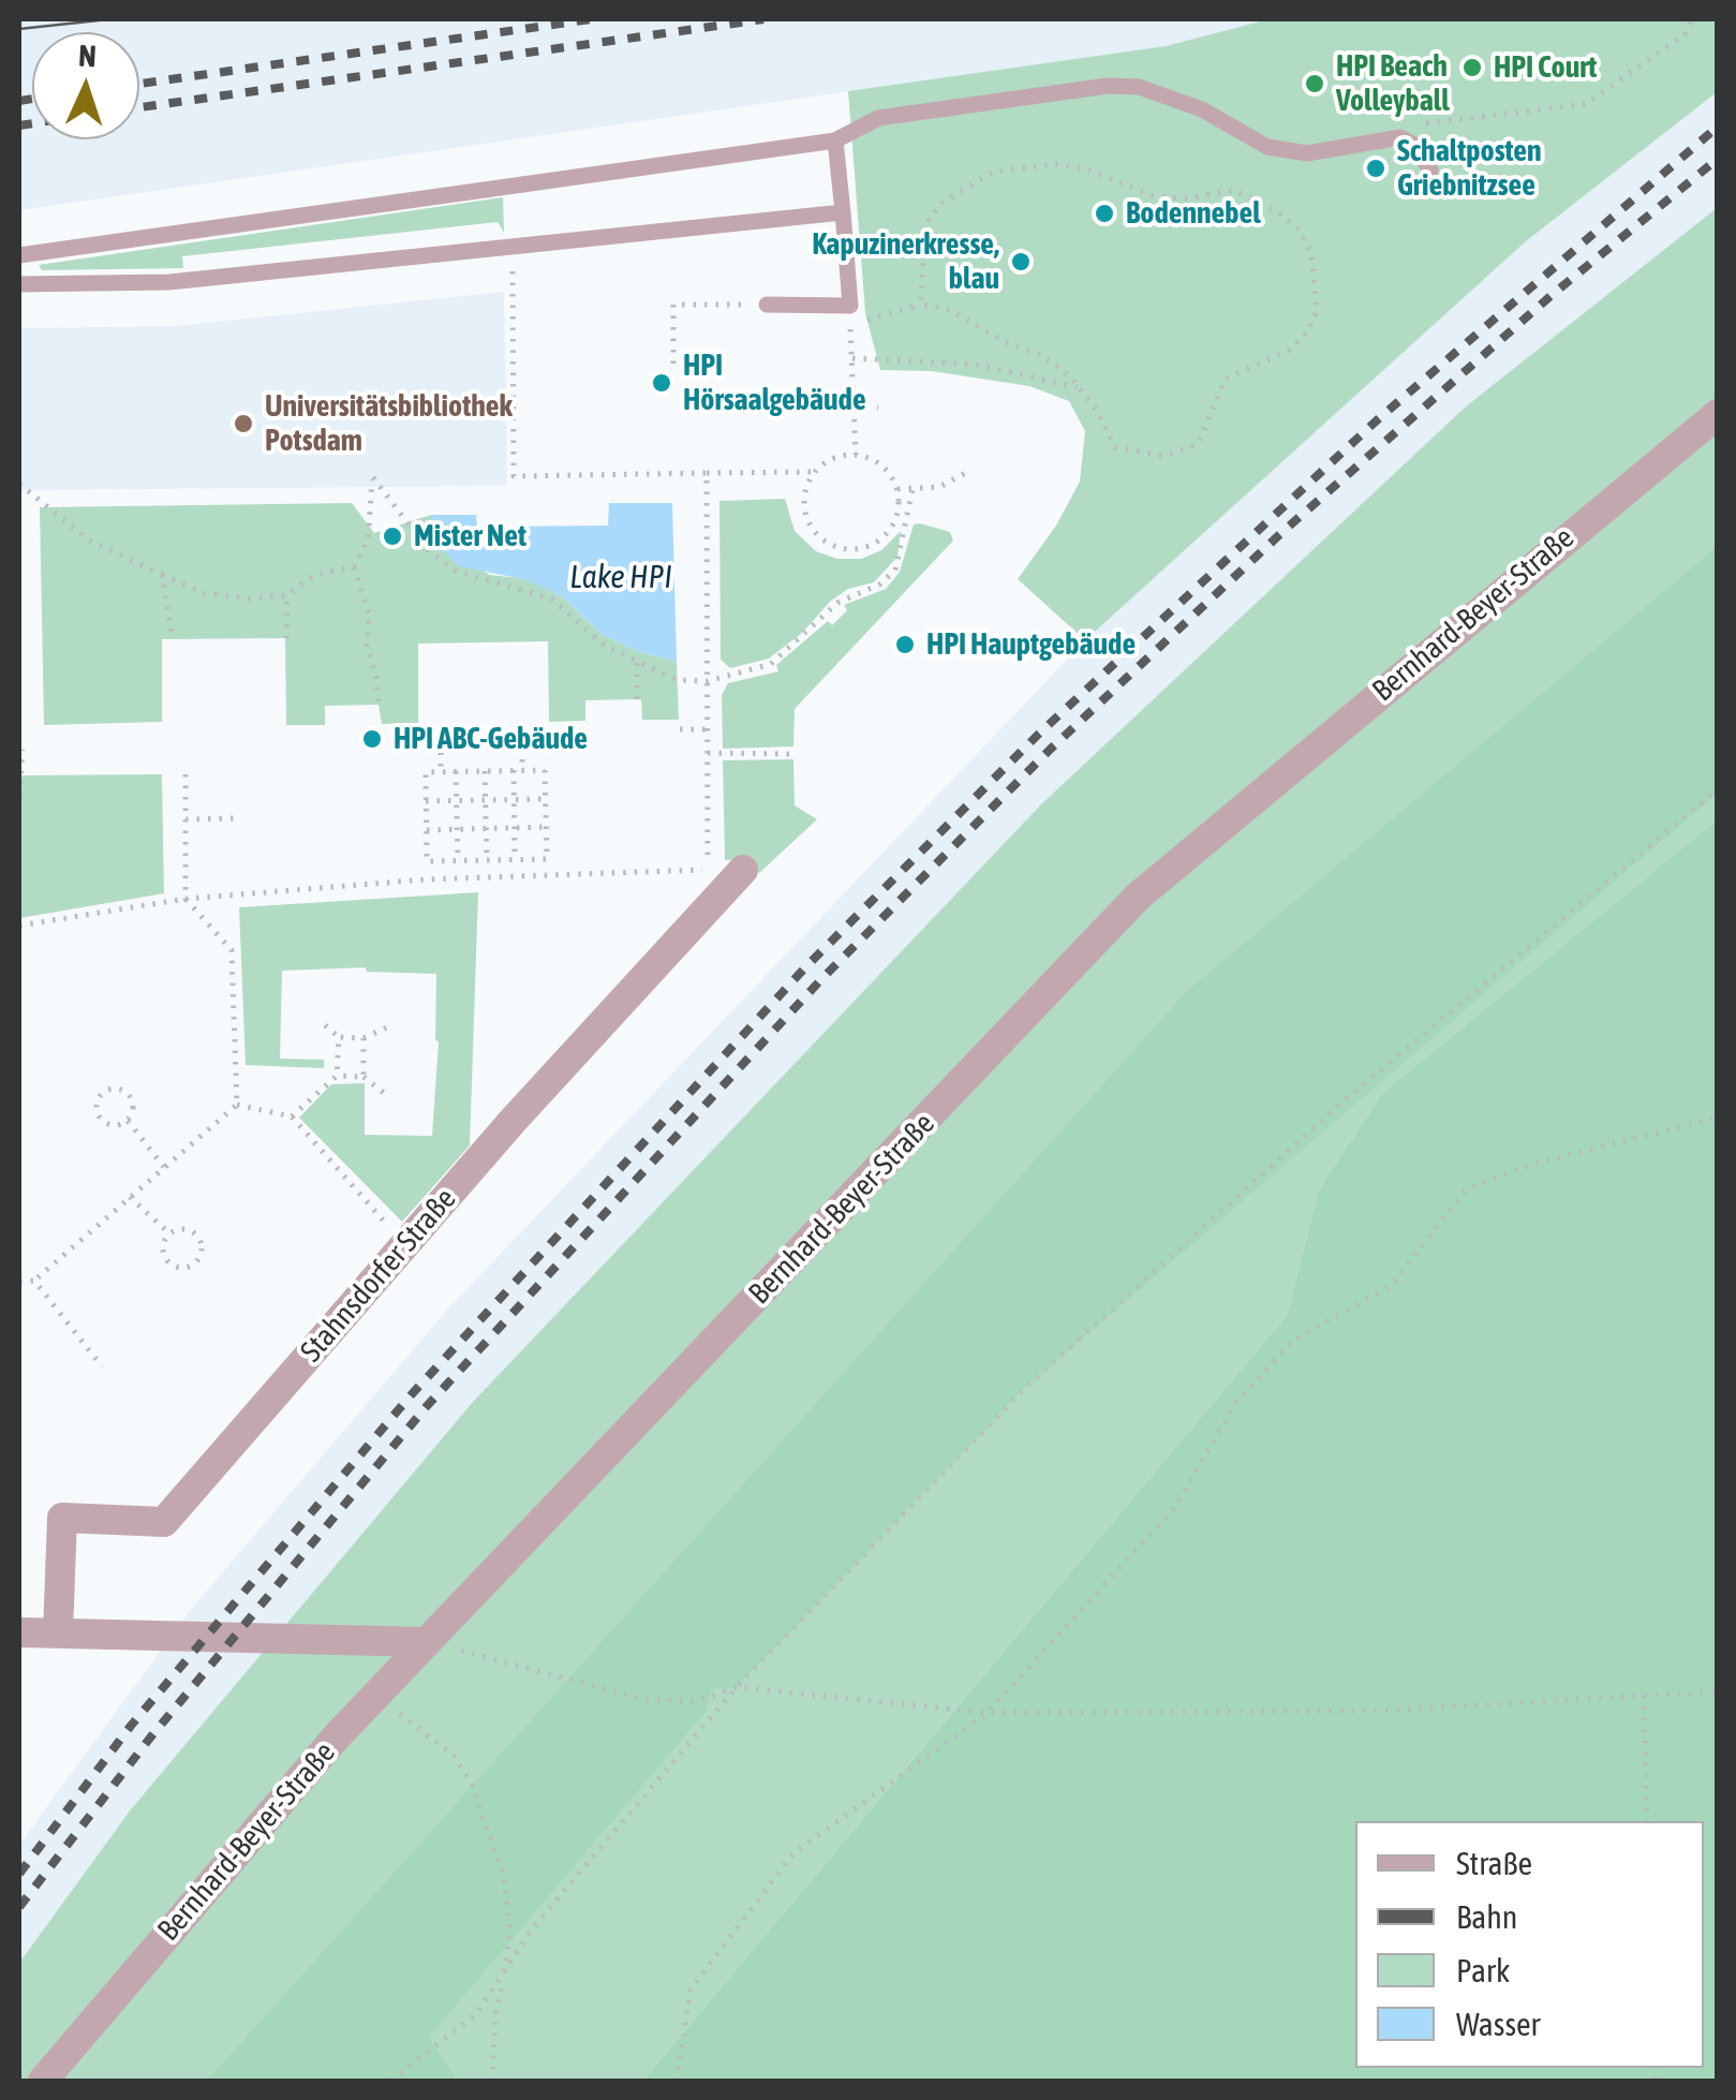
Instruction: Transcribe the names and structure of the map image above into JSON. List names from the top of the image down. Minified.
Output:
{"streets":{"street":["Bernhard-Beyer-Straße","Stahnsdorfer Straße"]},"water":["Lake HPI"],"places":["HPI Court","HPI Beach Volleyball","Schaltposten Griebnitzsee","Bodennebel","Kapuzinerkresse, blau","HPI Hörsaalgebäude","Universitätsbibliothek Potsdam","Mister Net","HPI Hauptgebäude","HPI ABC-Gebäude"],"legend":["Straße","Bahn","Park","Wasser"],"north":"top"}
